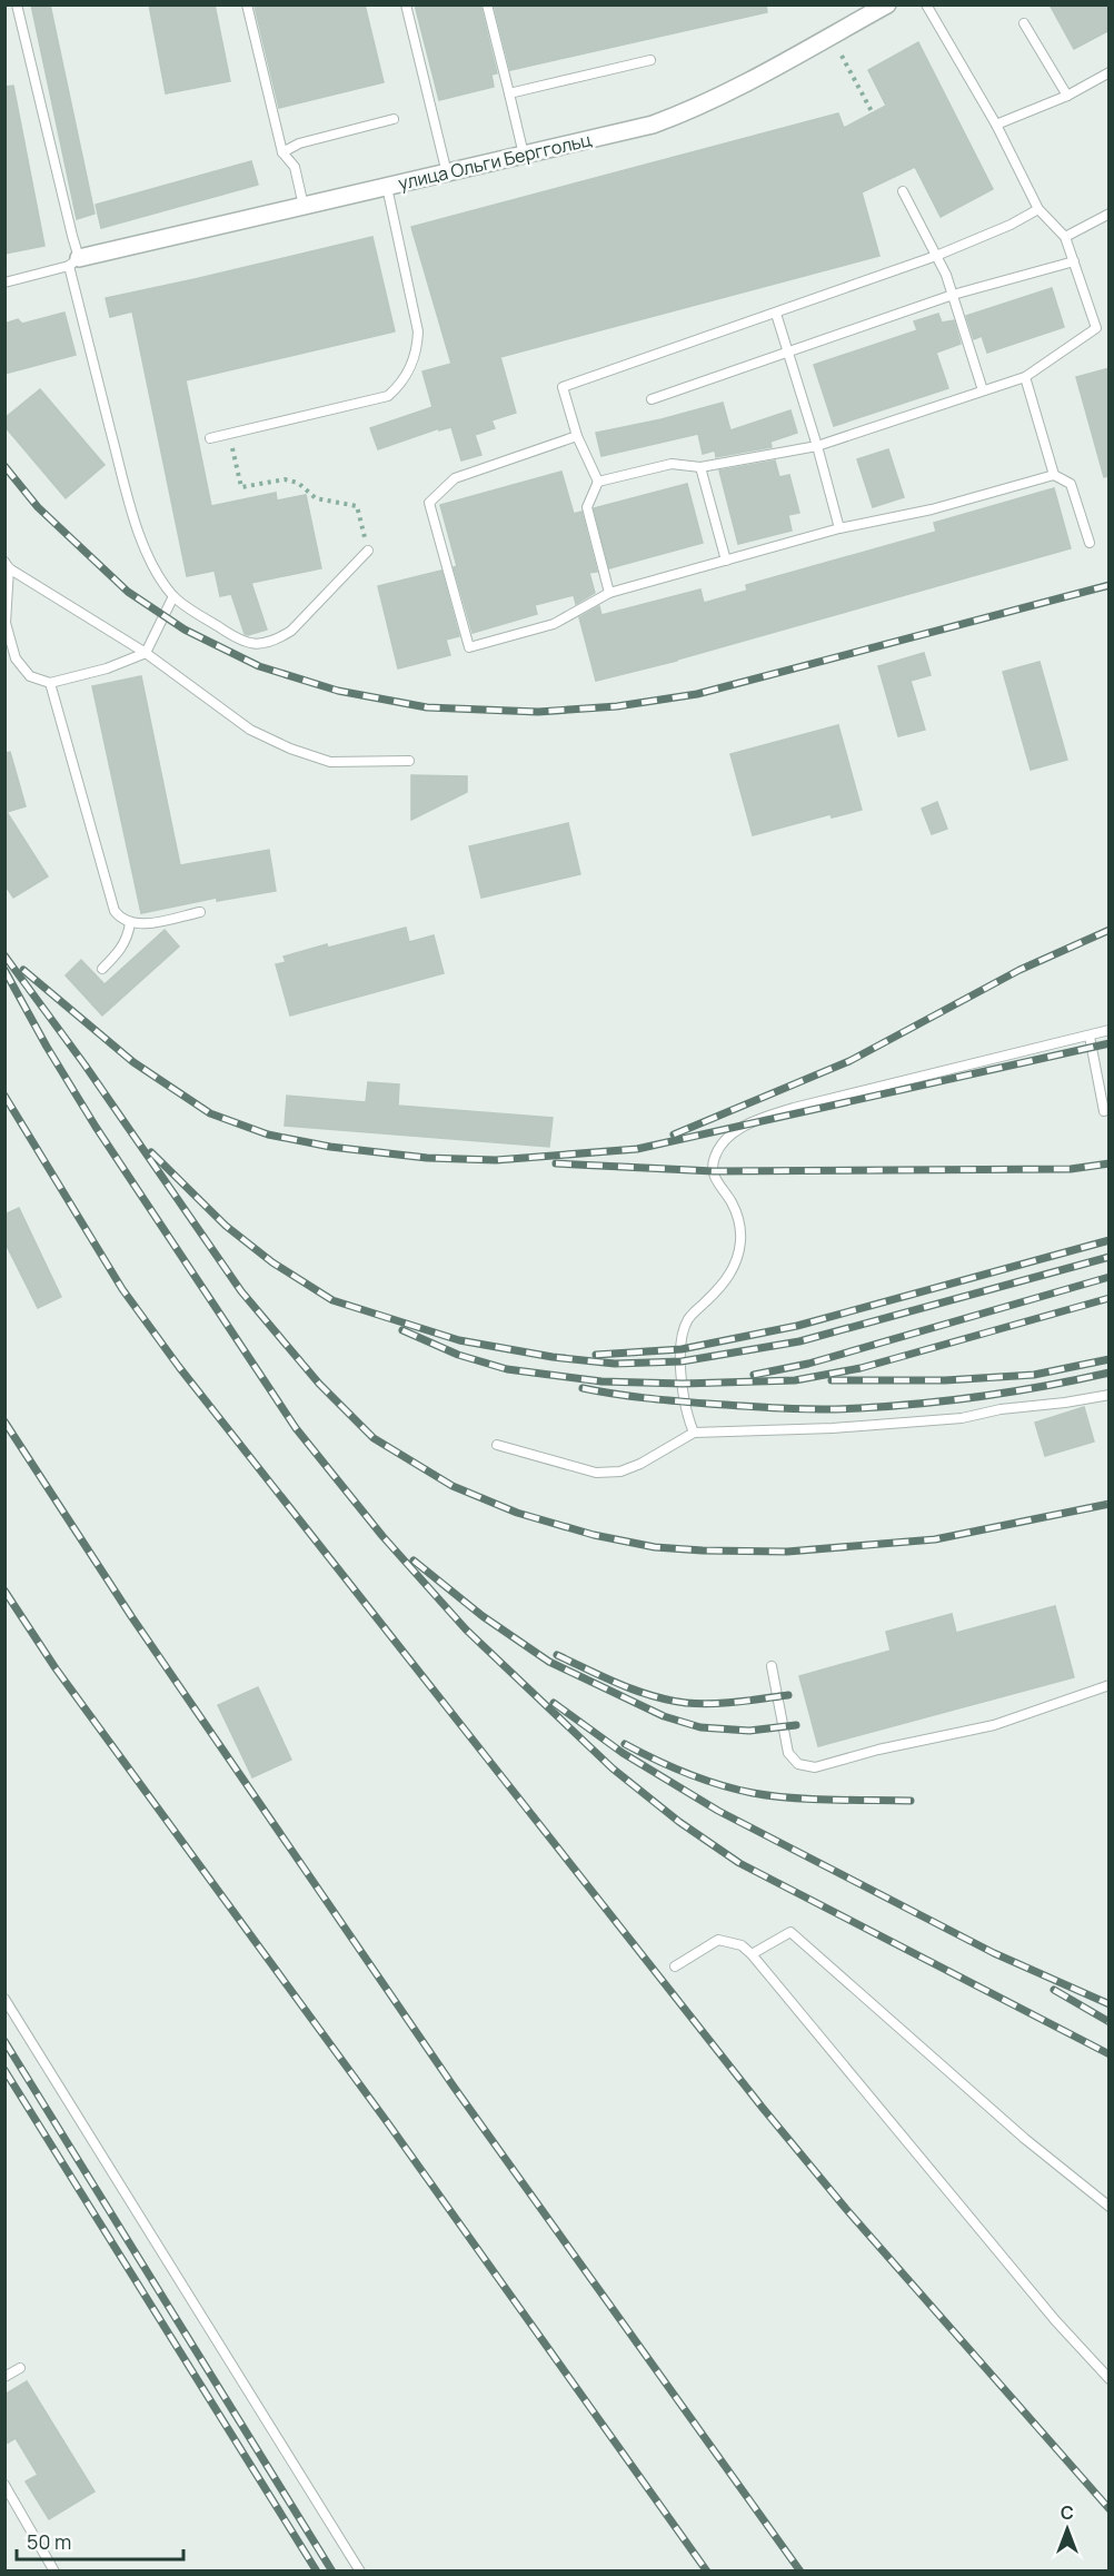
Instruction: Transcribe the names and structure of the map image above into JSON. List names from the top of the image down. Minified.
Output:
{"streets":{"street":["улица Ольги Берггольц"]},"scale_bar":"50 m","north":"top"}
